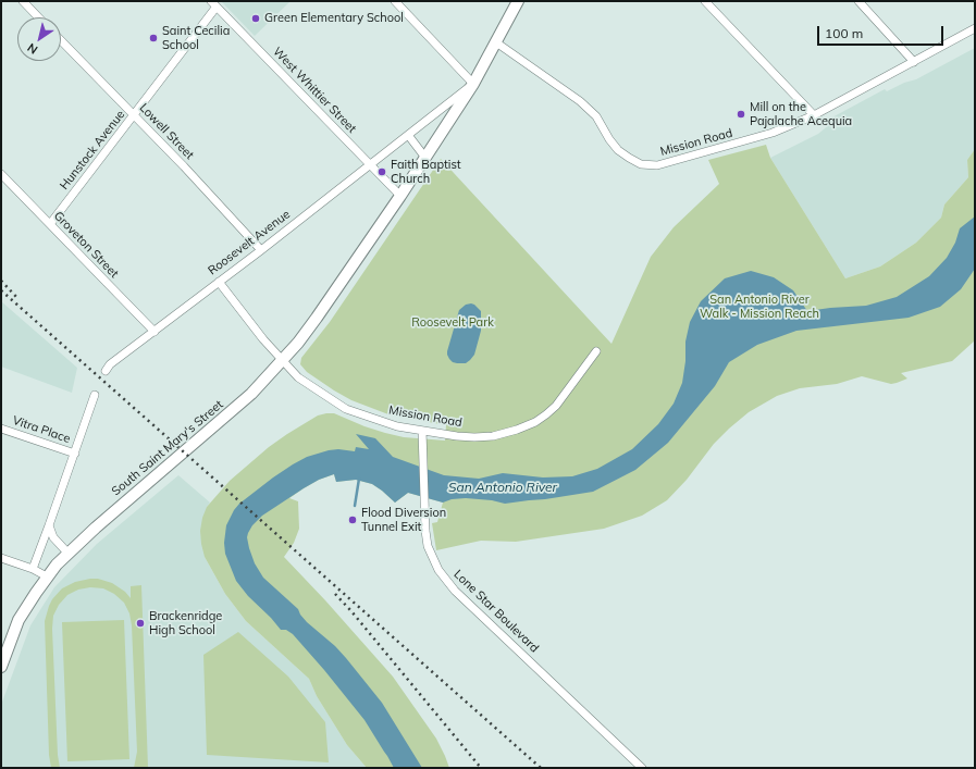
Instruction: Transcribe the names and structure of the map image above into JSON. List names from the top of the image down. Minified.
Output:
{"streets":{"main road":["Roosevelt Avenue","South Saint Mary's Street"],"street":["West Whittier Street","Lowell Street","Mission Road","Hunstock Avenue","Groveton Street","Vitra Place","Lone Star Boulevard"]},"crossings":[["West Whittier Street","Hunstock Avenue"],["West Whittier Street","Roosevelt Avenue"],["Lowell Street","Hunstock Avenue"],["Lowell Street","Roosevelt Avenue"],["Mission Road","Roosevelt Avenue"],["Mission Road","South Saint Mary's Street"],["Mission Road","Lone Star Boulevard"],["Hunstock Avenue","Groveton Street"],["Roosevelt Avenue","Groveton Street"],["Roosevelt Avenue","South Saint Mary's Street"]],"water":["San Antonio River"],"parks":["San Antonio River Walk - Mission Reach","Roosevelt Park"],"places":["Green Elementary School","Saint Cecilia School","Mill on the Pajalache Acequia","Faith Baptist Church","Flood Diversion Tunnel Exit","Brackenridge High School"],"scale_bar":"100 m","north":"bottom left"}
